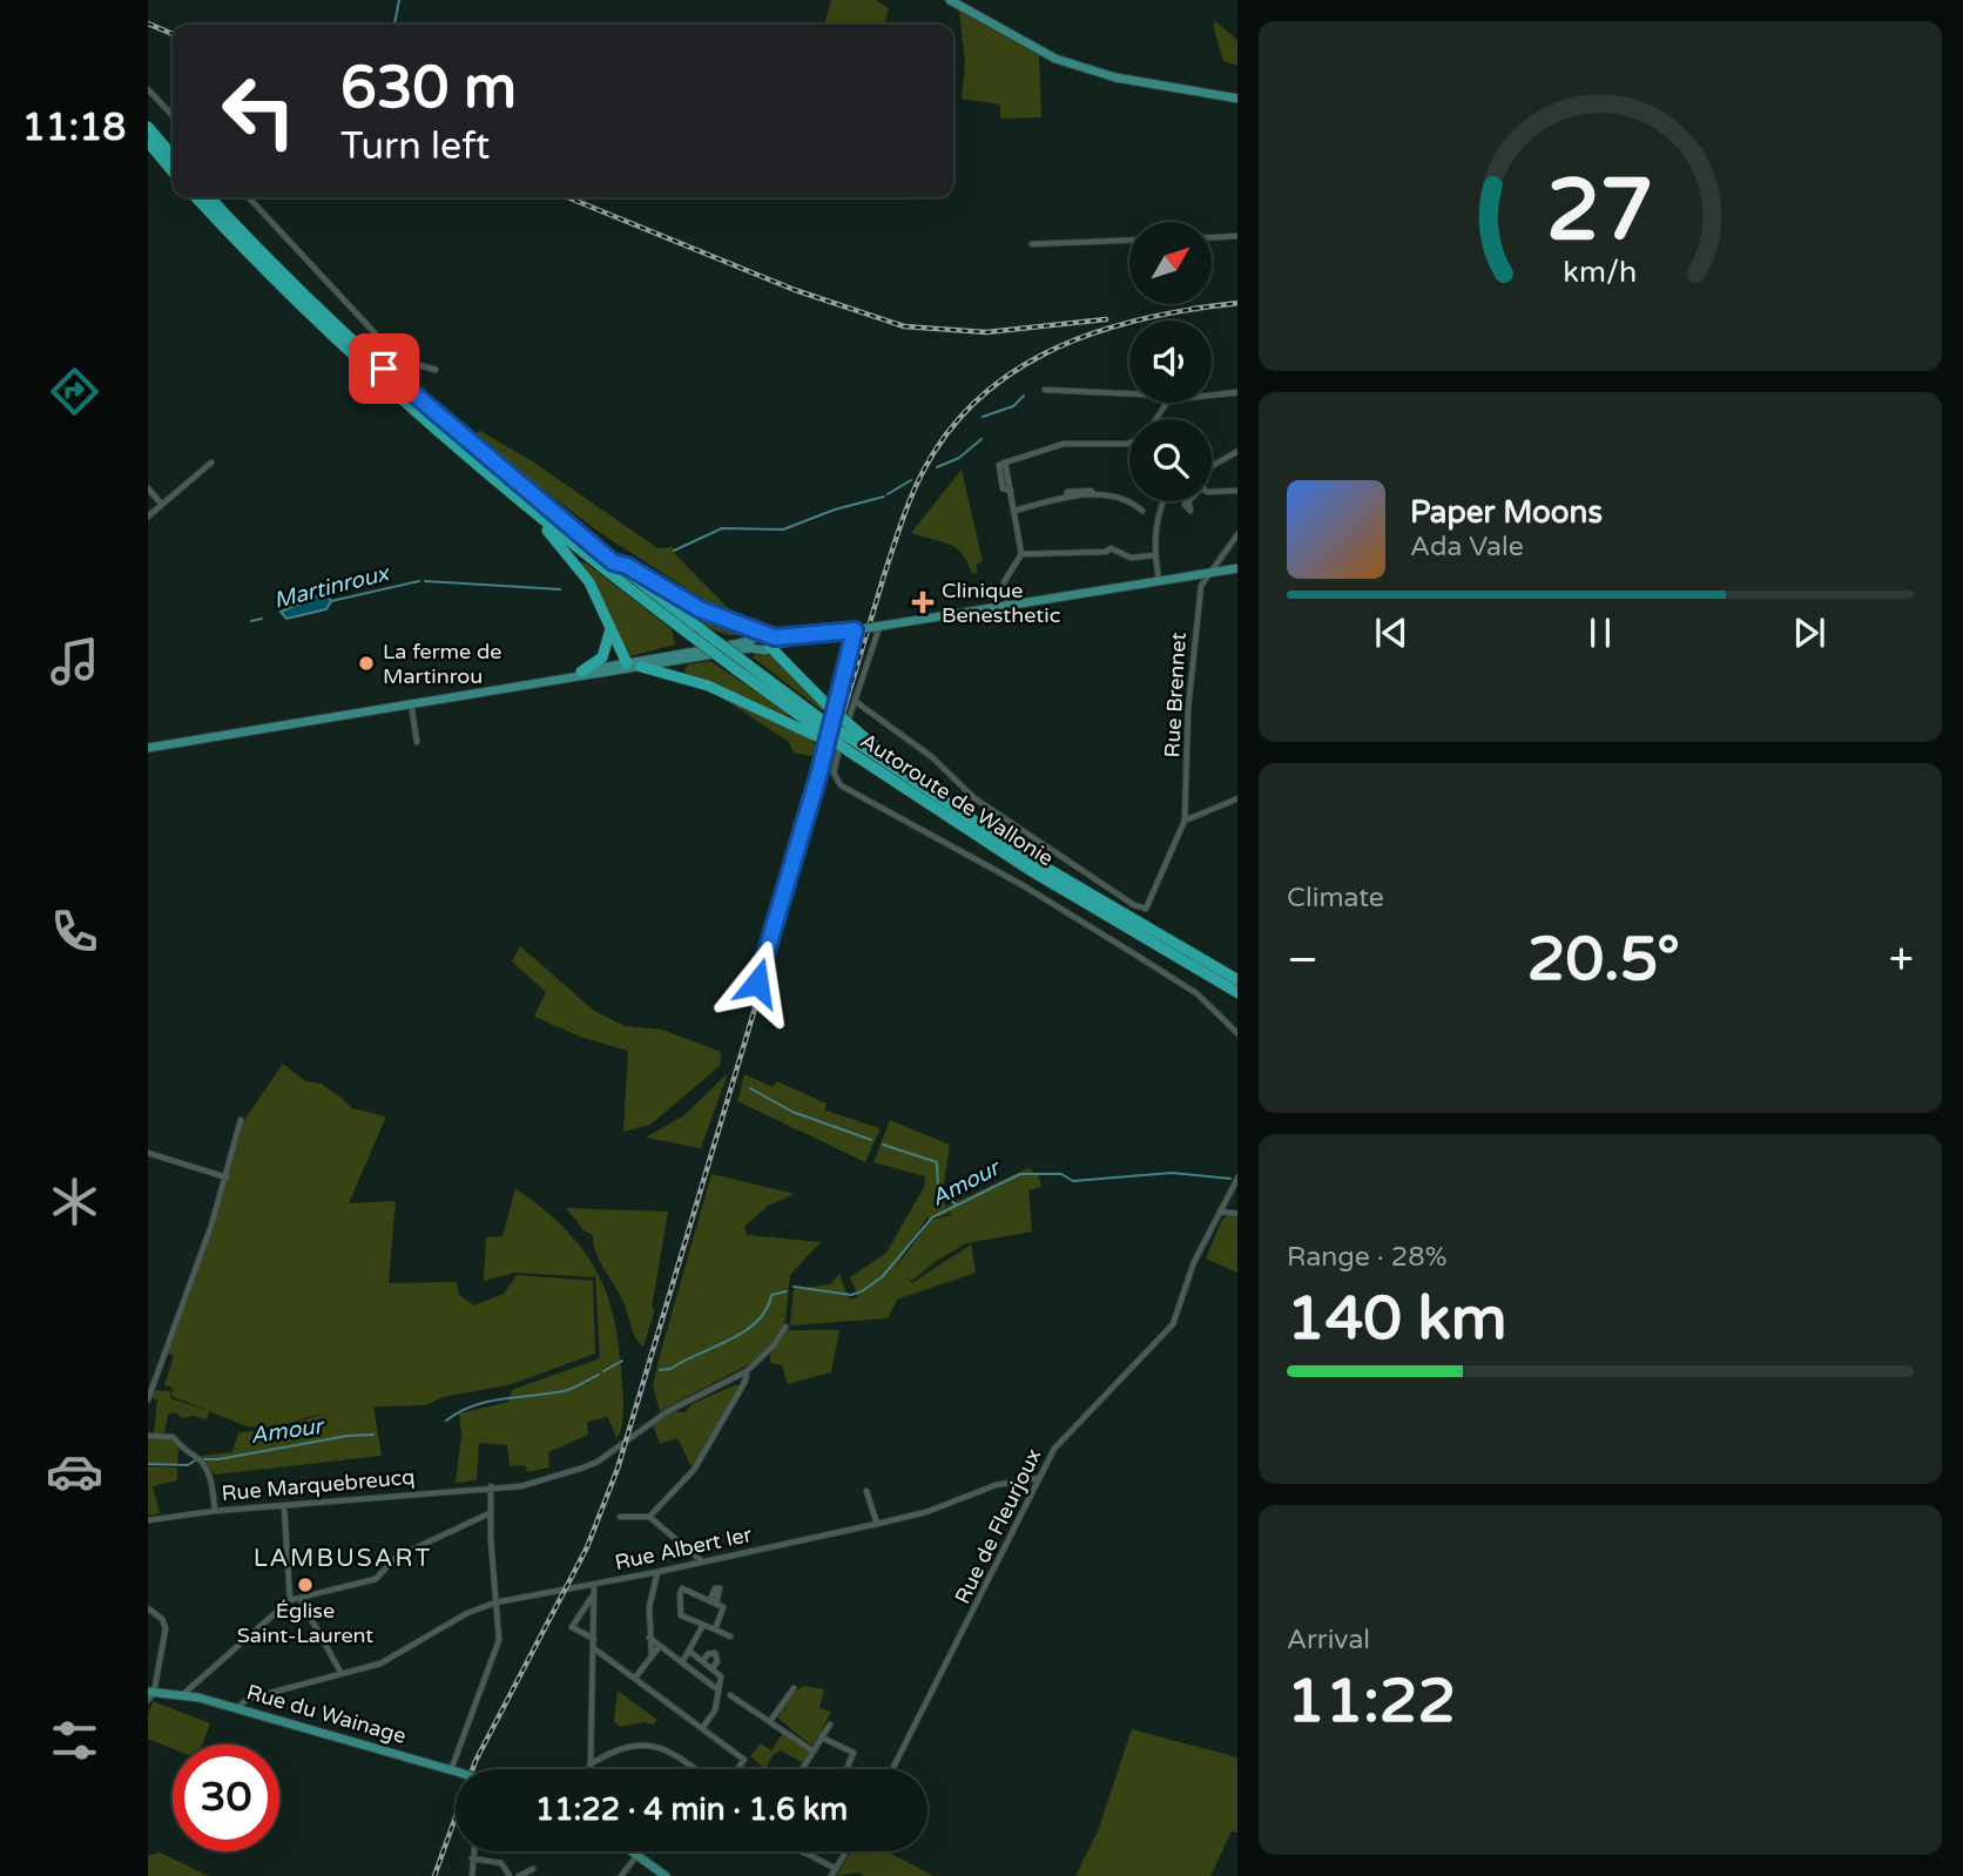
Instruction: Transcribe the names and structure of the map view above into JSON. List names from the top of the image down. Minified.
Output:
{"streets":{"highway":["Autoroute de Wallonie"],"main road":["Rue du Wainage"],"street":["Rue Brennet","Rue Marquebreucq","Rue de Fleurjoux","Rue Albert Ier"]},"crossings":[["Rue de Fleurjoux","Rue Albert Ier"],["Rue Albert Ier","Rue du Wainage"]],"districts":["LAMBUSART"],"water":["Martinroux","Amour"],"places":{"health":["Clinique Benesthetic"],"other":["La ferme de Martinrou","Église Saint-Laurent"]},"north":"top right","page":{"tabs":"11:18","turn":["630 m","Turn left"],"song":["Paper Moons","Ada Vale"],"tile":["Climate",["Range · 28%","140 km"],["Arrival","11:22"]],"heat":["−","20.5°","+"],"limit":"30","trip":"11:22 · 4 min · 1.6 km","gauge":["27","km/h"]}}
